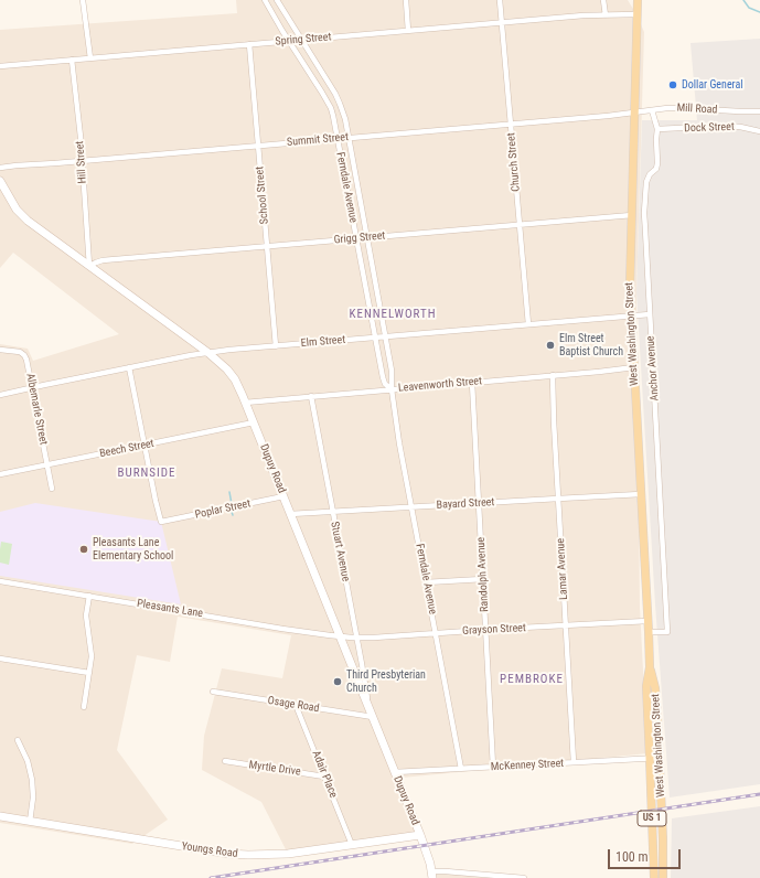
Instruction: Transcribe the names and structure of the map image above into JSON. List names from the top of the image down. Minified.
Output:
{"streets":{"main road":["West Washington Street","US 1"],"street":["Spring Street","Mill Road","Dock Street","Summit Street","Hill Street","Church Street","Ferndale Avenue","School Street","Grigg Street","Elm Street","Anchor Avenue","Leavenworth Street","Albemarle Street","Beech Street","Dupuy Road","Bayard Street","Poplar Street","Stuart Avenue","Lamar Avenue","Randolph Avenue","Pleasants Lane","Grayson Street","Osage Road","McKenney Street","Myrtle Drive","Adair Place","Youngs Road"]},"crossings":[["Spring Street","Hill Street"],["Spring Street","Church Street"],["Spring Street","Ferndale Avenue"],["Spring Street","School Street"],["Spring Street","West Washington Street"],["Mill Road","Summit Street"],["Mill Road","West Washington Street"],["Mill Road","Anchor Avenue"],["Dock Street","Anchor Avenue"],["Summit Street","Hill Street"],["Summit Street","Church Street"],["Summit Street","Ferndale Avenue"],["Summit Street","School Street"],["Summit Street","West Washington Street"],["Hill Street","Grigg Street"],["Hill Street","Dupuy Road"],["Church Street","Grigg Street"],["Church Street","Elm Street"],["Ferndale Avenue","Grigg Street"],["Ferndale Avenue","Elm Street"],["Ferndale Avenue","Leavenworth Street"],["Ferndale Avenue","Bayard Street"],["Ferndale Avenue","Grayson Street"],["Ferndale Avenue","McKenney Street"],["School Street","Grigg Street"],["School Street","Elm Street"],["Grigg Street","West Washington Street"],["Grigg Street","Dupuy Road"],["West Washington Street","Elm Street"],["West Washington Street","Anchor Avenue"],["West Washington Street","Leavenworth Street"],["West Washington Street","Bayard Street"],["West Washington Street","Grayson Street"],["West Washington Street","McKenney Street"],["Elm Street","Anchor Avenue"],["Elm Street","Albemarle Street"],["Elm Street","Dupuy Road"],["Leavenworth Street","Dupuy Road"],["Leavenworth Street","Stuart Avenue"],["Leavenworth Street","Lamar Avenue"],["Leavenworth Street","Randolph Avenue"],["Albemarle Street","Beech Street"],["Beech Street","Dupuy Road"],["Beech Street","Poplar Street"],["Dupuy Road","Bayard Street"],["Dupuy Road","Poplar Street"],["Dupuy Road","Stuart Avenue"],["Dupuy Road","Pleasants Lane"],["Dupuy Road","Grayson Street"],["Dupuy Road","Osage Road"],["Dupuy Road","McKenney Street"],["Dupuy Road","Youngs Road"],["Bayard Street","Stuart Avenue"],["Bayard Street","Lamar Avenue"],["Bayard Street","Randolph Avenue"],["Stuart Avenue","Grayson Street"],["Lamar Avenue","Grayson Street"],["Lamar Avenue","McKenney Street"],["Randolph Avenue","Grayson Street"],["Randolph Avenue","McKenney Street"],["Pleasants Lane","Grayson Street"],["Osage Road","Adair Place"],["Myrtle Drive","Adair Place"],["Adair Place","Youngs Road"]],"districts":["KENNELWORTH","BURNSIDE","PEMBROKE"],"places":["Dollar General","Elm Street Baptist Church","Pleasants Lane Elementary School","Third Presbyterian Church"],"scale_bar":"100 m"}
